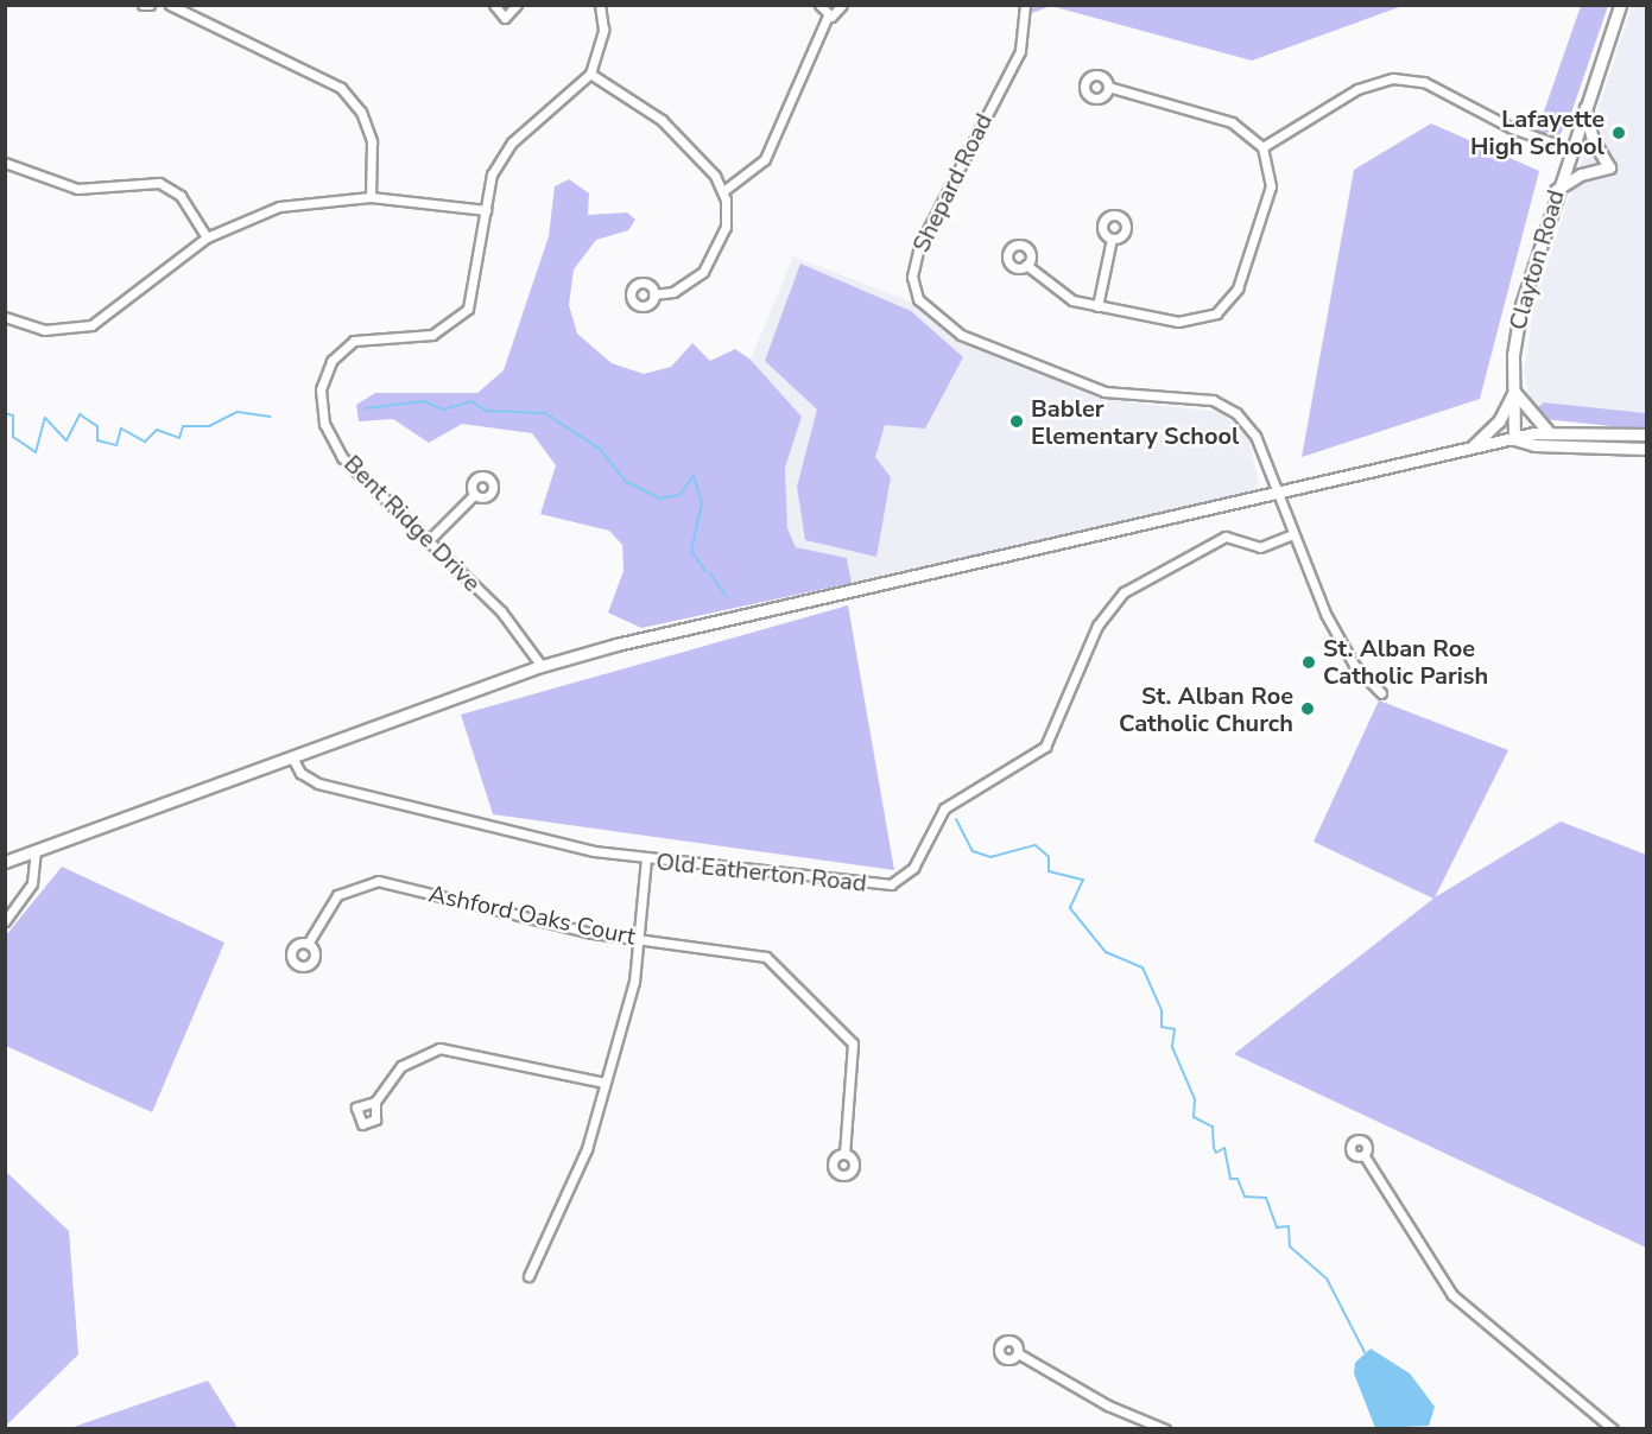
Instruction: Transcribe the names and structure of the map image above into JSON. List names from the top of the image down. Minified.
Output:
{"streets":{"main road":["Clayton Road"],"street":["Shepard Road","Bent Ridge Drive","Old Eatherton Road","Ashford Oaks Court"]},"crossings":[["Shepard Road","Old Eatherton Road"]],"places":["Lafayette High School","Babler Elementary School","St. Alban Roe Catholic Parish","St. Alban Roe Catholic Church"]}
